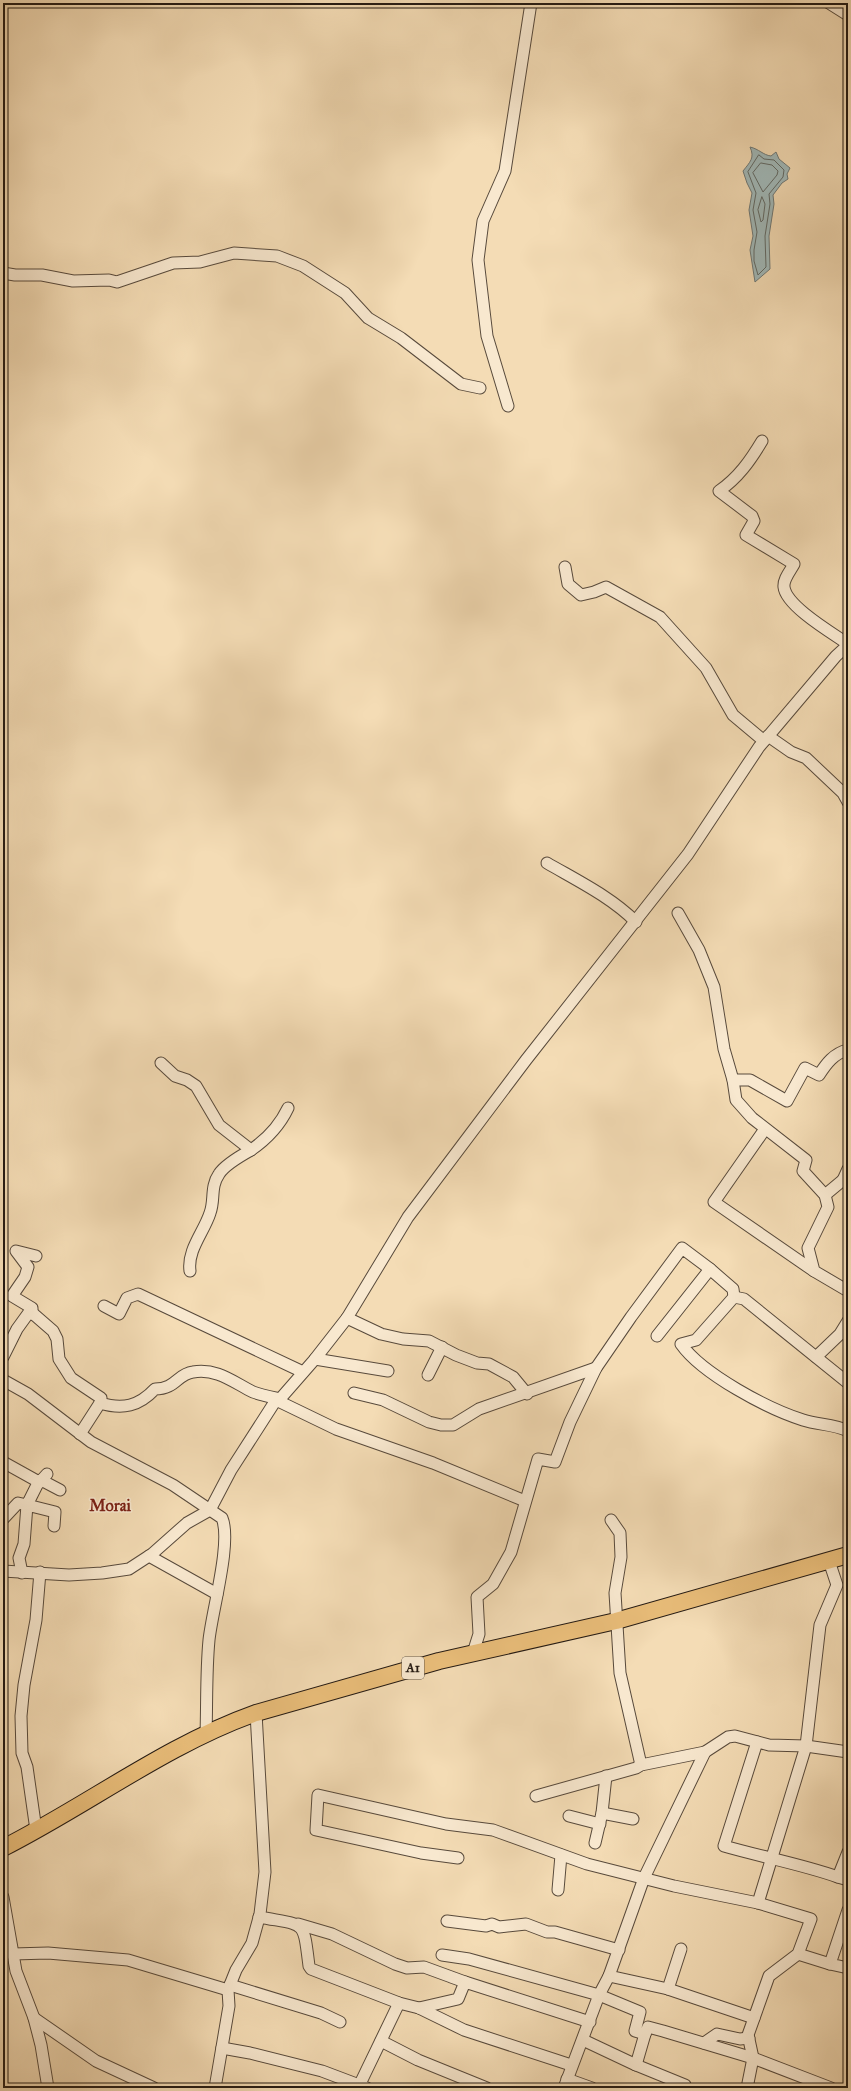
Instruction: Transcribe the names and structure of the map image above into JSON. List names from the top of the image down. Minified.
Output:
{"streets":{"highway":["A1"]},"districts":["Morai"]}
